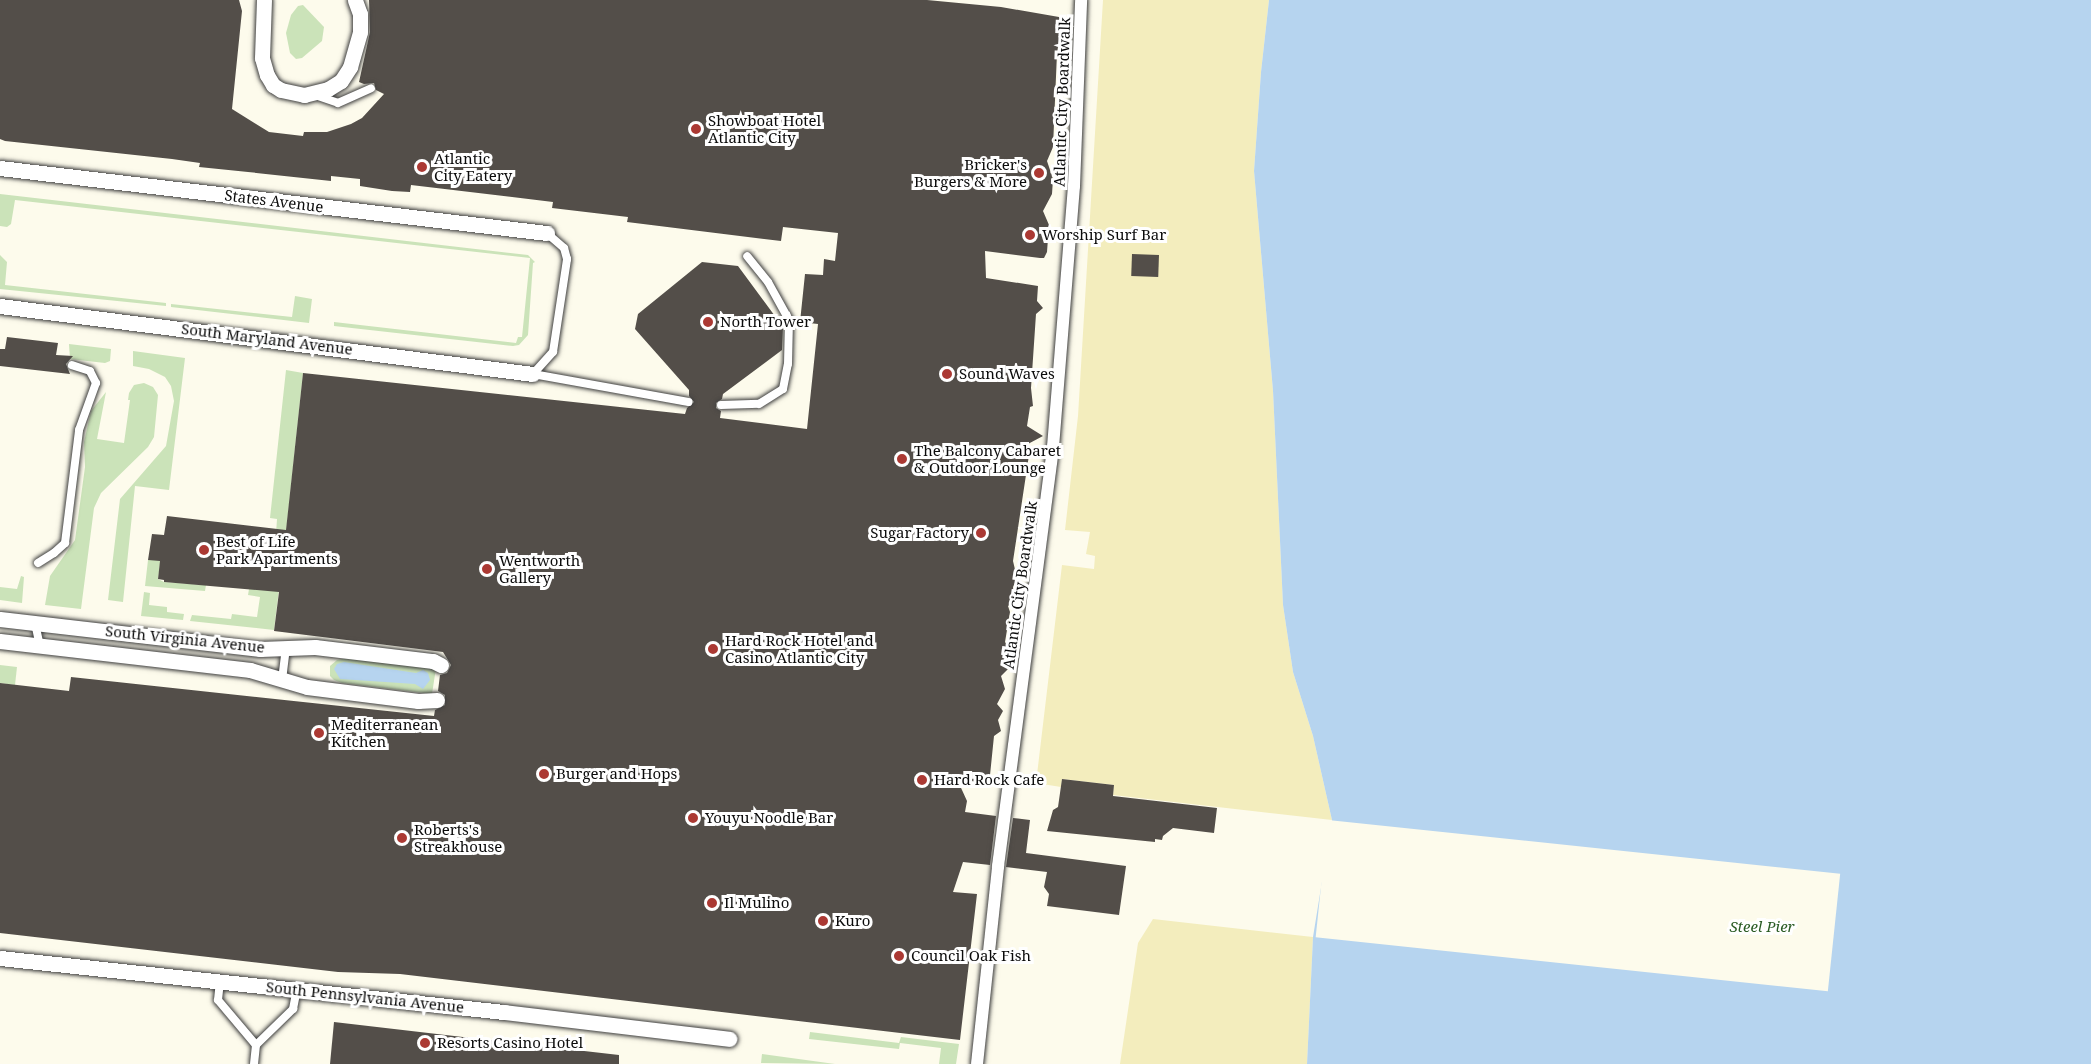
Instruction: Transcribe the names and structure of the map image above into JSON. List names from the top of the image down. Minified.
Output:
{"streets":{"street":["Atlantic City Boardwalk","States Avenue","South Maryland Avenue","South Virginia Avenue","South Pennsylvania Avenue"]},"parks":["Steel Pier"],"places":["Showboat Hotel Atlantic City","Atlantic City Eatery","Bricker's Burgers & More","Worship Surf Bar","North Tower","Sound Waves","The Balcony Cabaret & Outdoor Lounge","Sugar Factory","Best of Life Park Apartments","Wentworth Gallery","Hard Rock Hotel and Casino Atlantic City","Mediterranean Kitchen","Burger and Hops","Hard Rock Cafe","Youyu Noodle Bar","Roberts's Streakhouse","Il Mulino","Kuro","Council Oak Fish","Resorts Casino Hotel"]}
